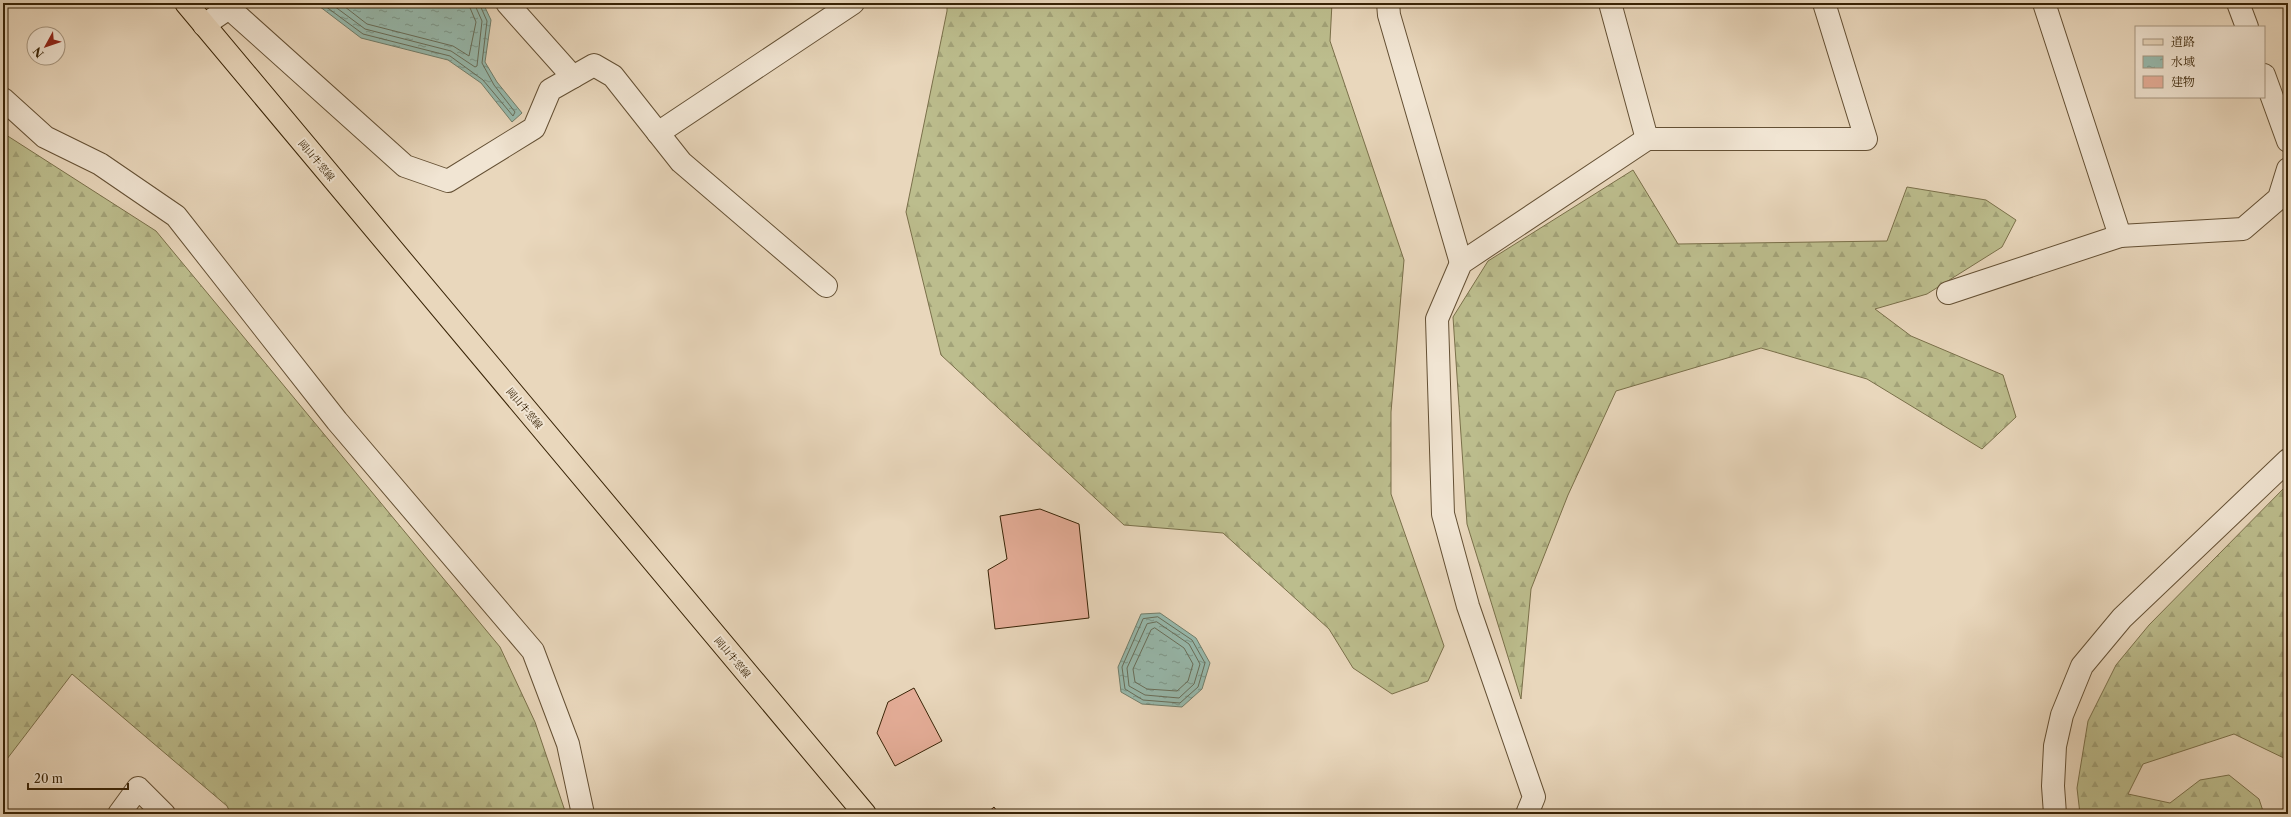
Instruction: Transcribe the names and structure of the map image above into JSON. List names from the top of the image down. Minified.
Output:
{"streets":{"main road":["岡山牛窓線"]},"legend":["道路","水域","建物"],"scale_bar":"20 m","north":"bottom left"}
